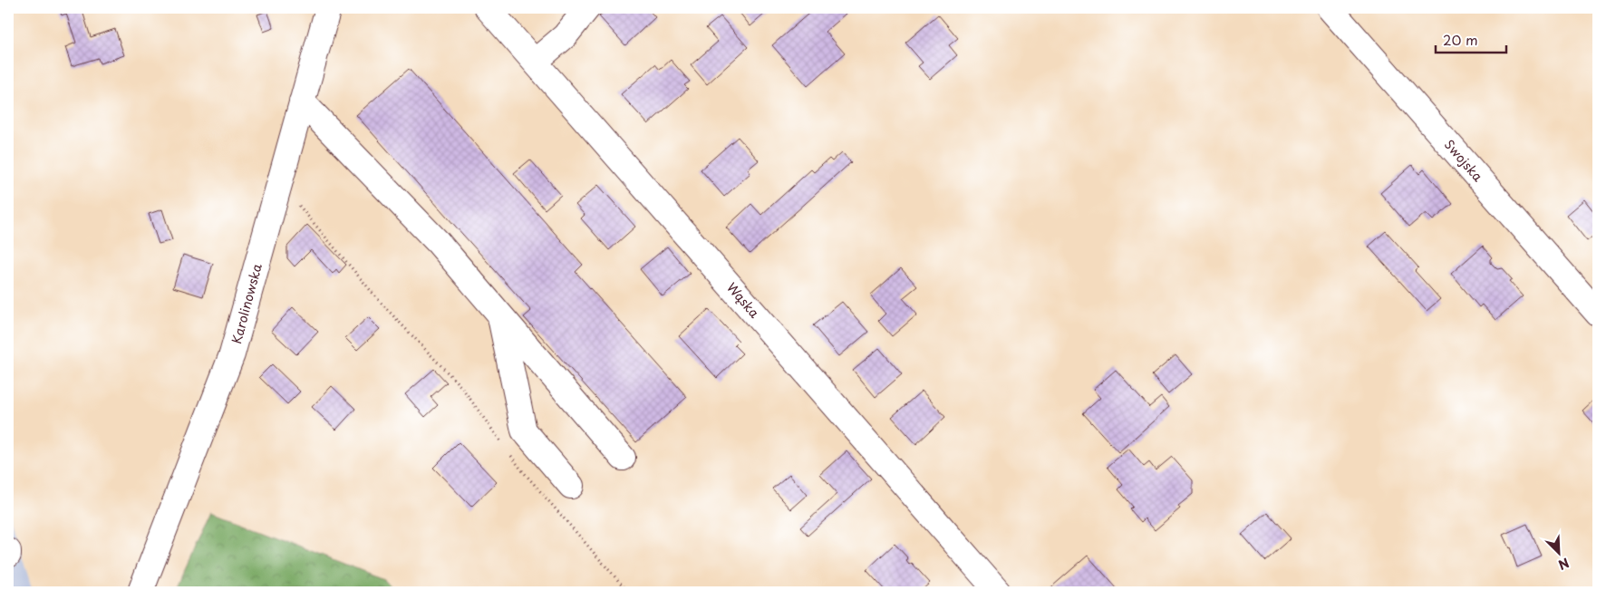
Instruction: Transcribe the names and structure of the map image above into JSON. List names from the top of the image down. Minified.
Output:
{"streets":{"street":["Swojska","Wąska","Karolinowska"]},"scale_bar":"20 m","north":"bottom right"}
